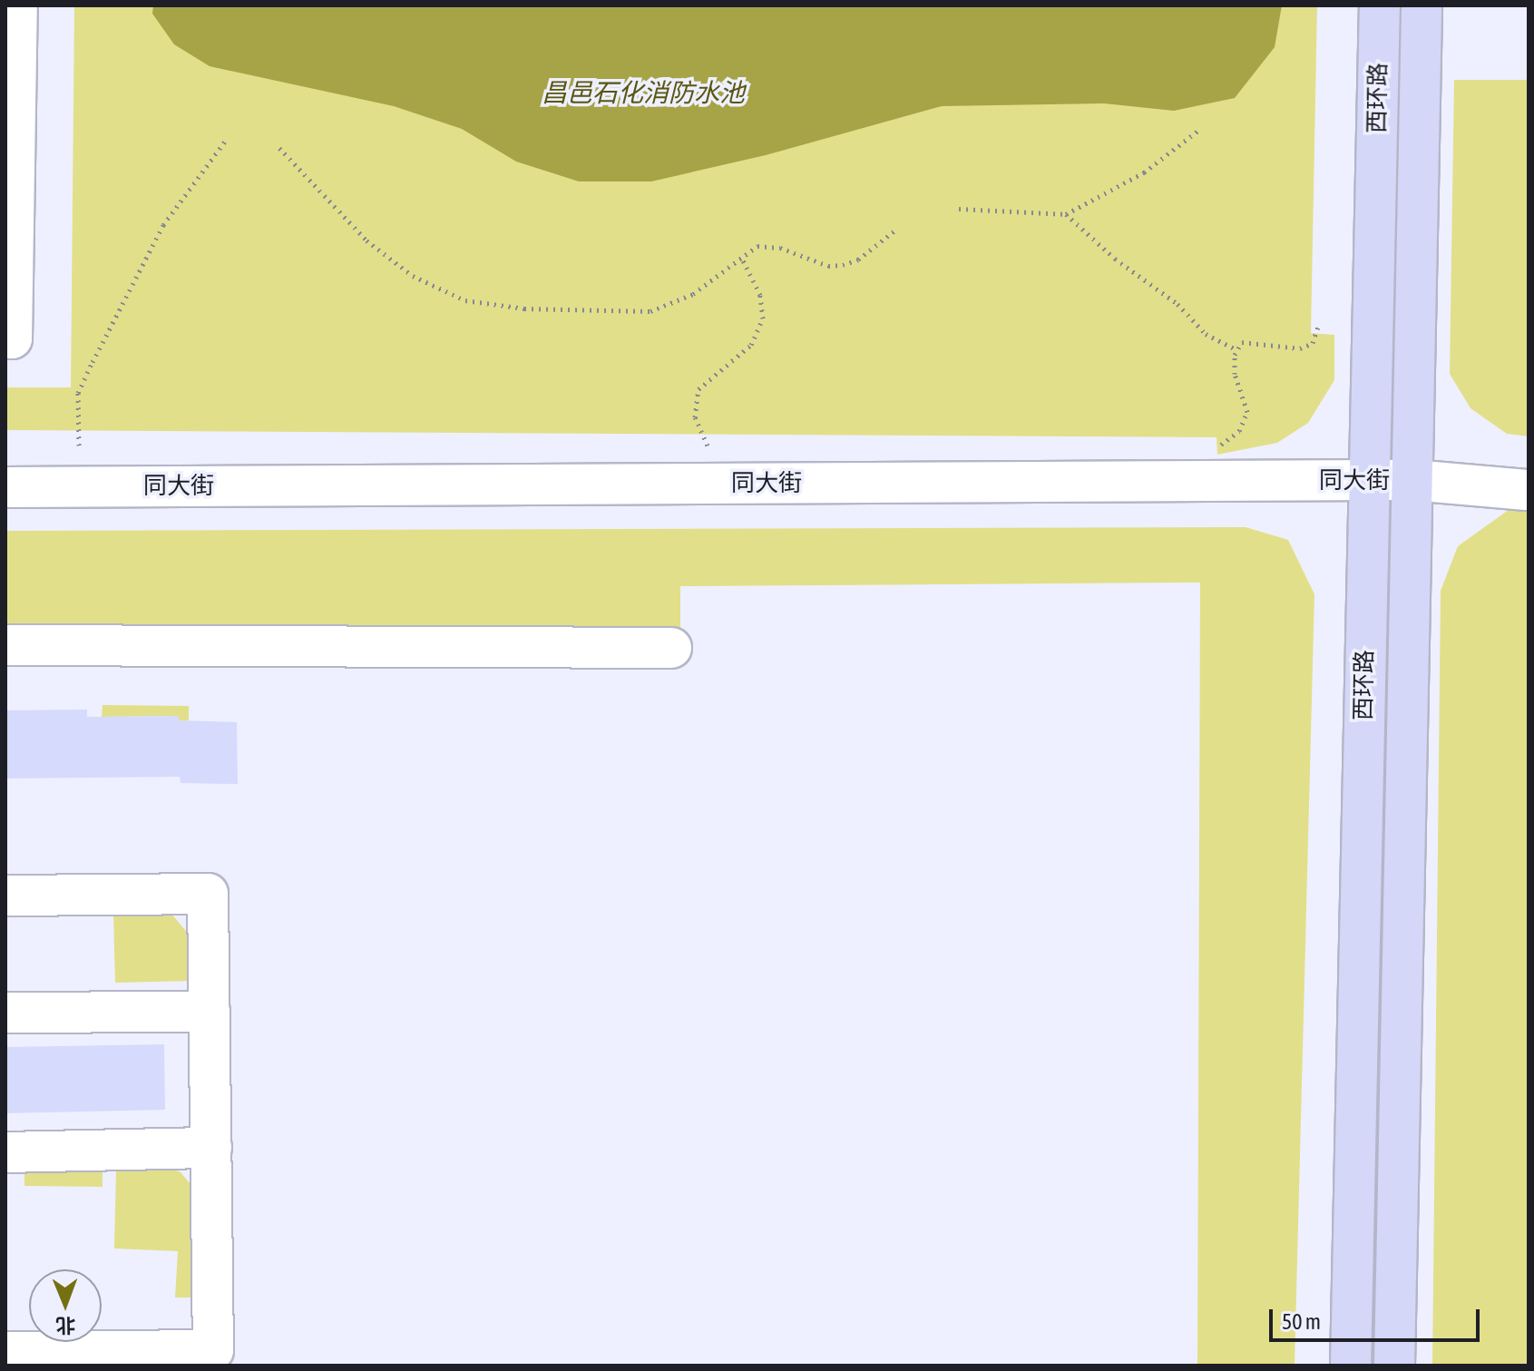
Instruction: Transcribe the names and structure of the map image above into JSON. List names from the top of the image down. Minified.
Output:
{"streets":{"main road":["西环路"],"street":["同大街"]},"crossings":[["西环路","同大街"]],"water":["昌邑石化消防水池"],"scale_bar":"50 m","north":"bottom"}
